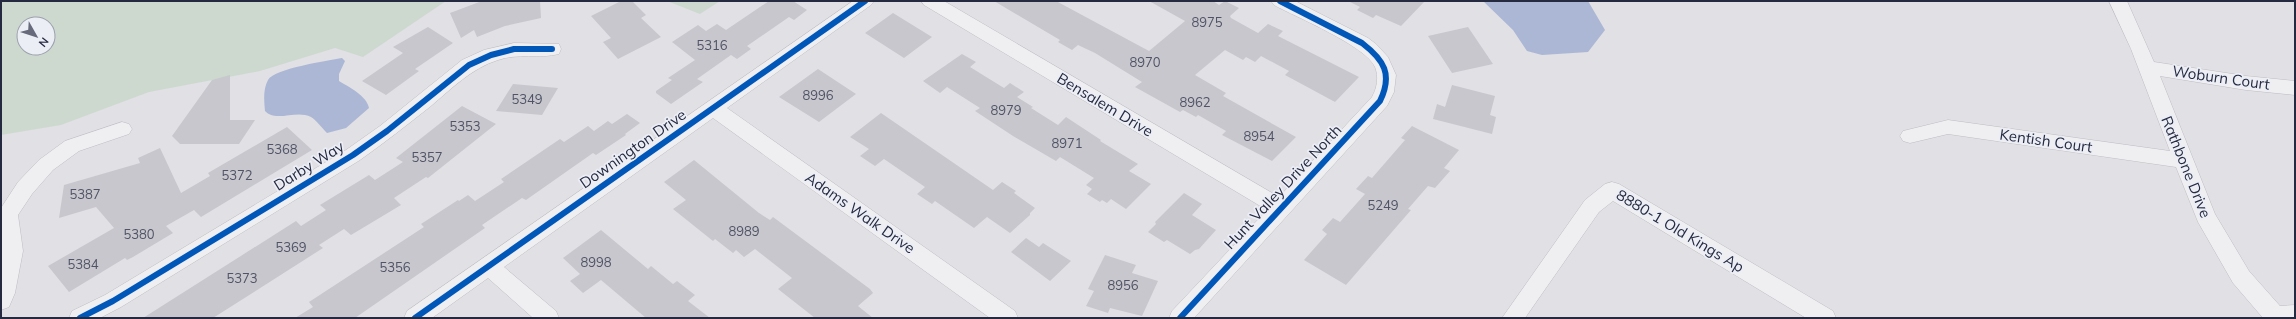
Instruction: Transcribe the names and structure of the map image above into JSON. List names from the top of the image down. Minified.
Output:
{"streets":{"street":["Woburn Court","Bensalem Drive","Kentish Court","Downington Drive","Darby Way","Rathbone Drive","Hunt Valley Drive North","Adams Walk Drive","8880-1 Old Kings Ap"]},"crossings":[["Woburn Court","Rathbone Drive"],["Bensalem Drive","Hunt Valley Drive North"],["Kentish Court","Rathbone Drive"],["Downington Drive","Adams Walk Drive"]],"house_numbers":["8975","5316","8970","8996","5349","8962","8979","5353","8954","8971","5368","5357","5372","5387","5249","8989","5380","5369","8998","5384","5356","5373","8956"],"north":"bottom right"}
